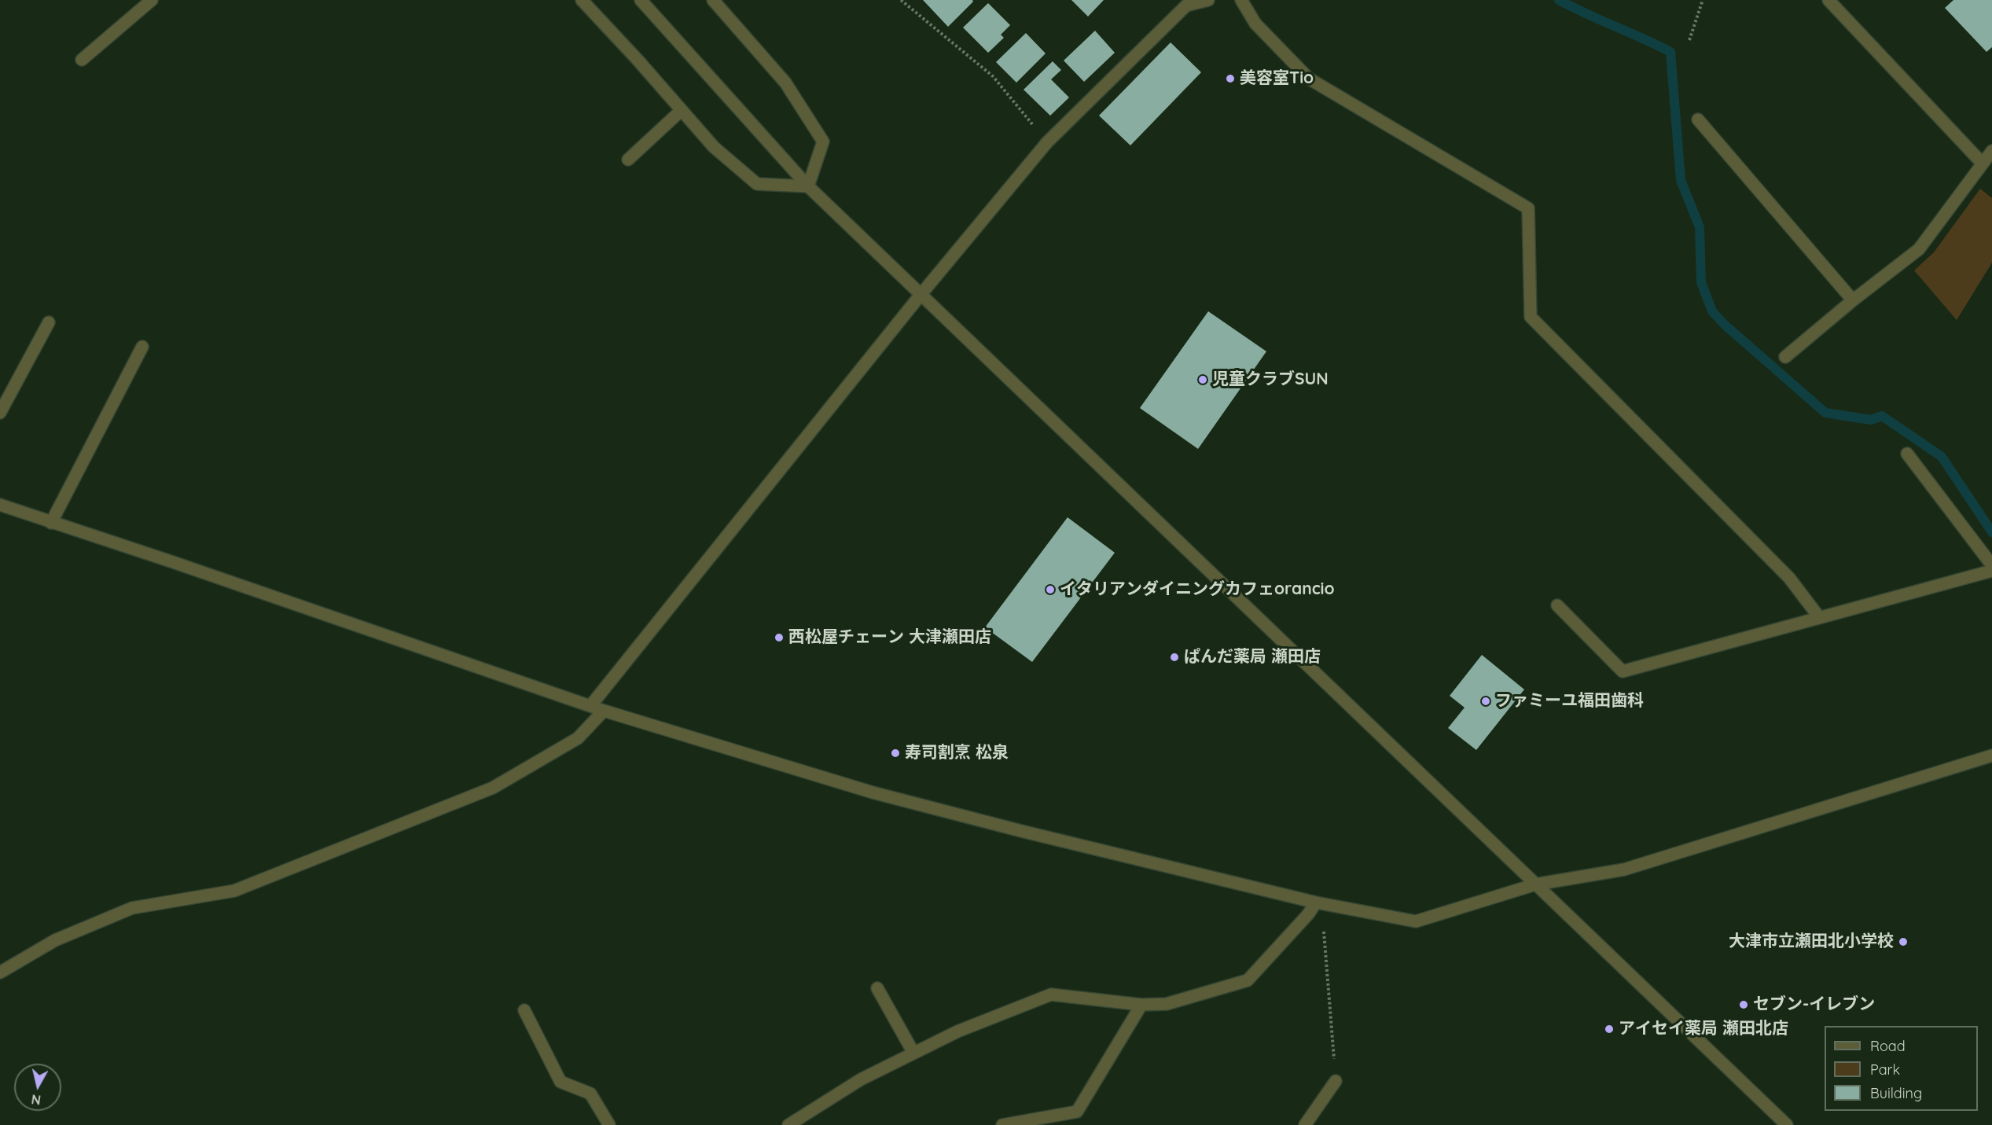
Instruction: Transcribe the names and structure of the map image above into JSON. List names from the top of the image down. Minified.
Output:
{"places":["美容室Tio","児童クラブSUN","イタリアンダイニングカフェorancio","西松屋チェーン 大津瀬田店","ぱんだ薬局 瀬田店","ファミーユ福田歯科","寿司割烹 松泉","大津市立瀬田北小学校","セブン-イレブン","アイセイ薬局 瀬田北店"],"legend":["Road","Park","Building"],"north":"bottom"}
